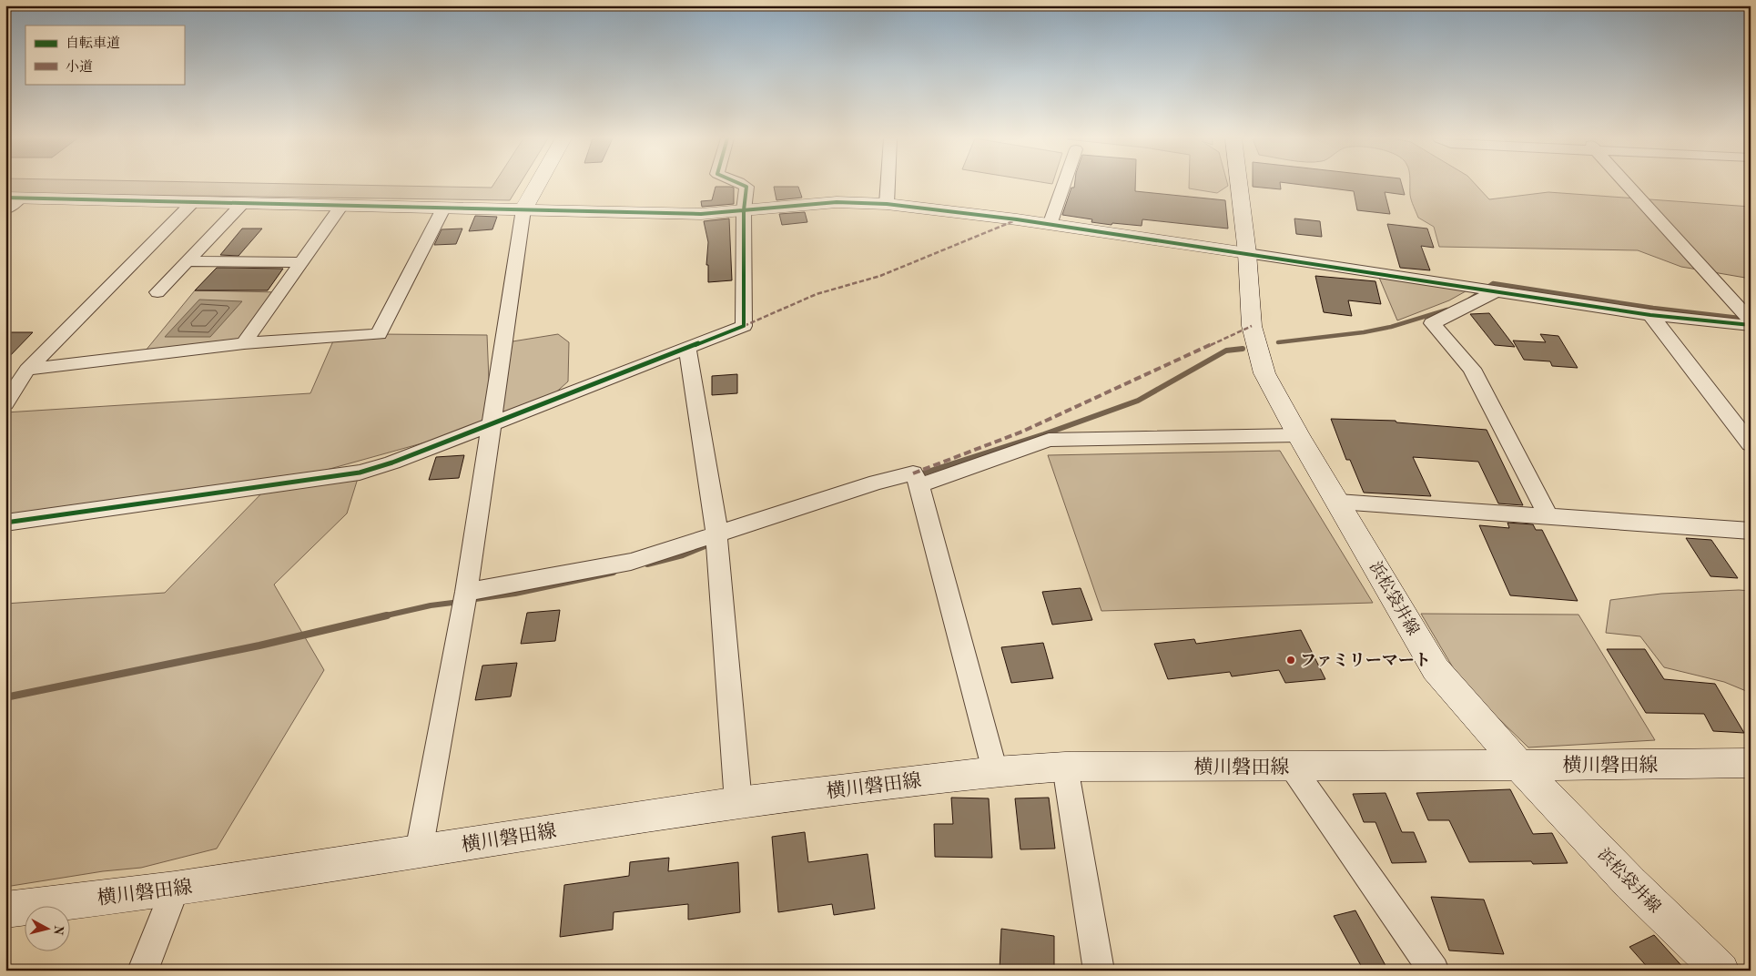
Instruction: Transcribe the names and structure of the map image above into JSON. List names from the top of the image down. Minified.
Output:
{"streets":{"main road":["浜松袋井線","横川磐田線"]},"crossings":[["浜松袋井線","横川磐田線"]],"places":["ファミリーマート"],"legend":["自転車道","小道"],"north":"right"}
